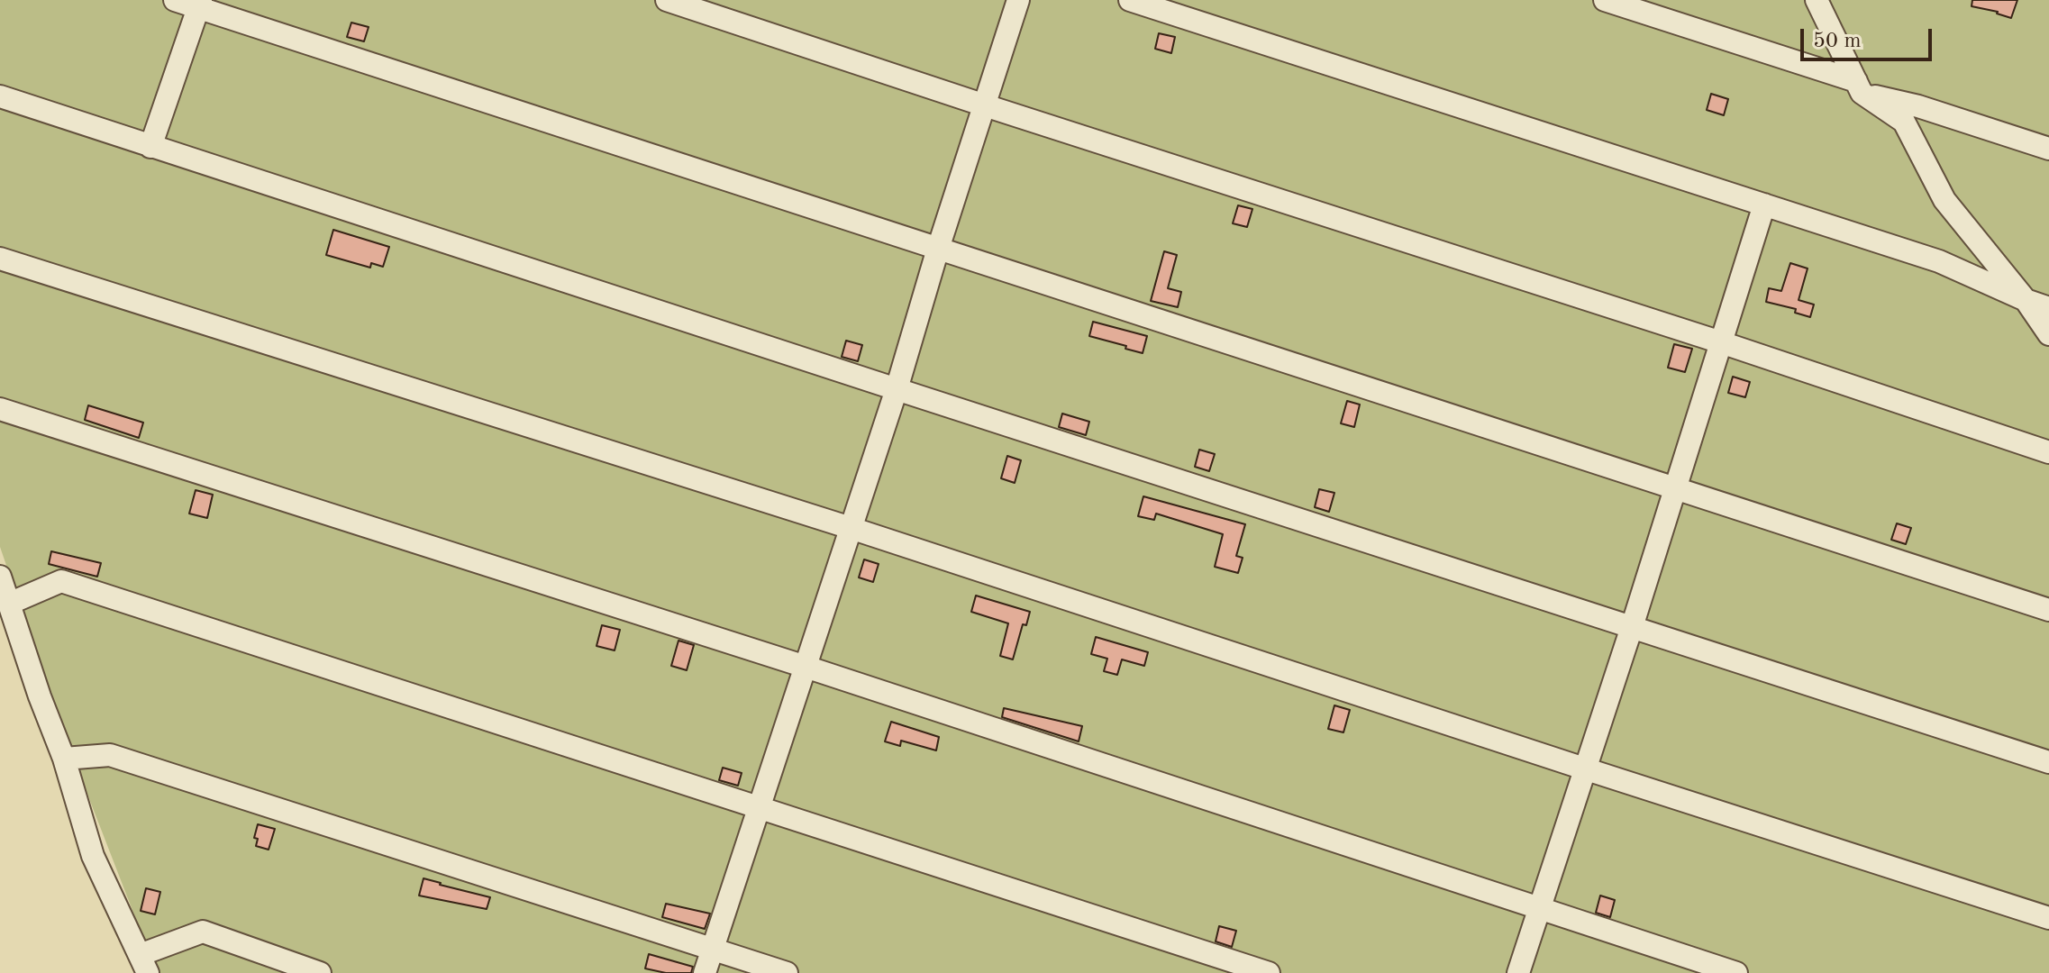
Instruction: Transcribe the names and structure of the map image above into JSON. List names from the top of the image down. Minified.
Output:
{"scale_bar":"50 m"}
